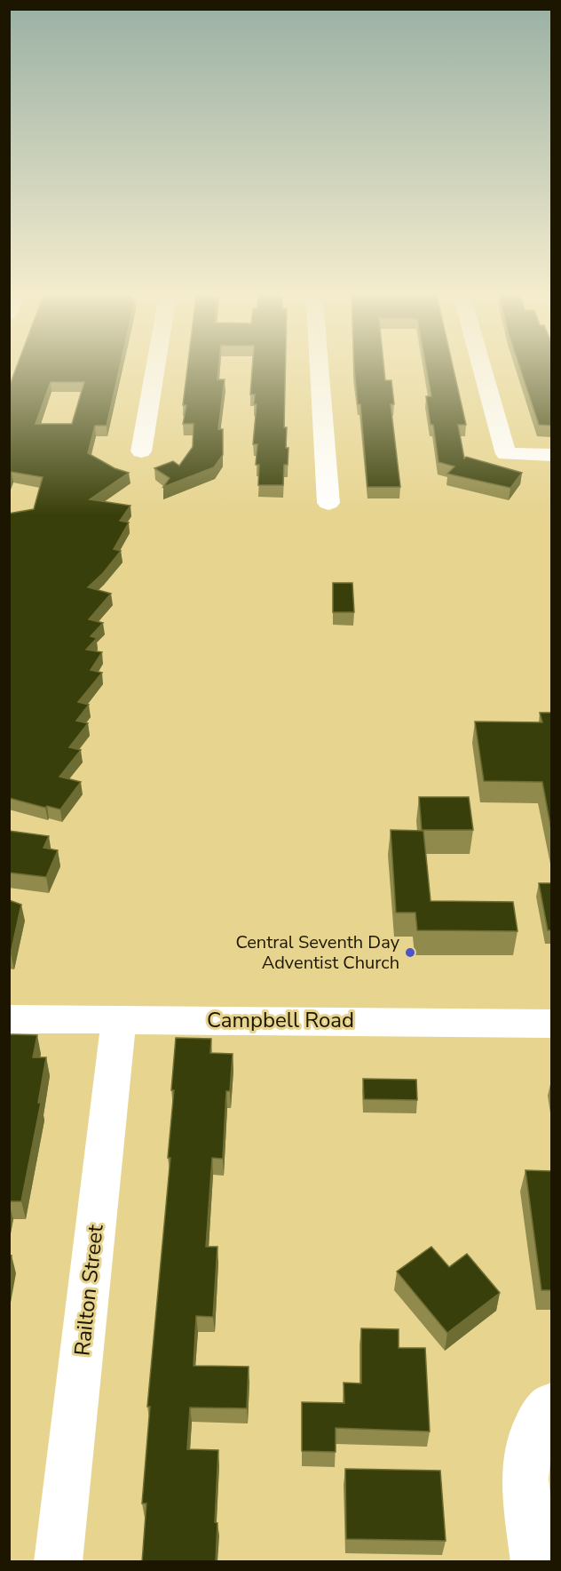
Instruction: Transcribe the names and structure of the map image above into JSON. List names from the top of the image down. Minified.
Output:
{"streets":{"street":["Campbell Road","Railton Street"]},"crossings":[["Campbell Road","Railton Street"]],"places":["Central Seventh Day Adventist Church"]}
